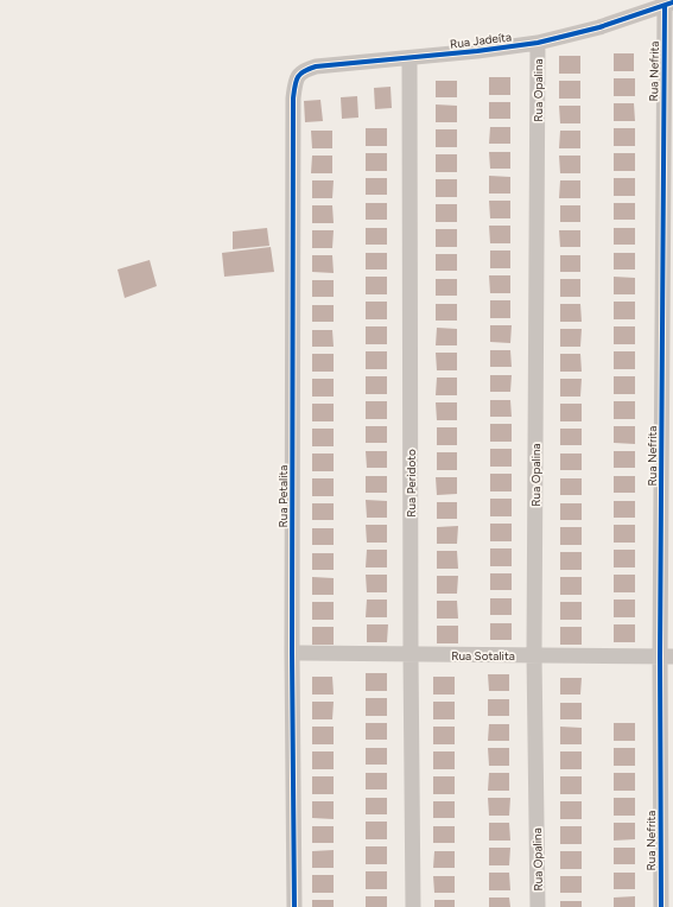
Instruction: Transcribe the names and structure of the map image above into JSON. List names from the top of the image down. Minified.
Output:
{"streets":{"street":["Rua Jadeíta","Rua Nefrita","Rua Opalina","Rua Peridoto","Rua Petalita","Rua Sotalita"]},"crossings":[["Rua Jadeíta","Rua Nefrita"],["Rua Jadeíta","Rua Opalina"],["Rua Jadeíta","Rua Peridoto"],["Rua Jadeíta","Rua Petalita"],["Rua Nefrita","Rua Sotalita"],["Rua Opalina","Rua Sotalita"],["Rua Peridoto","Rua Sotalita"],["Rua Petalita","Rua Sotalita"]]}
